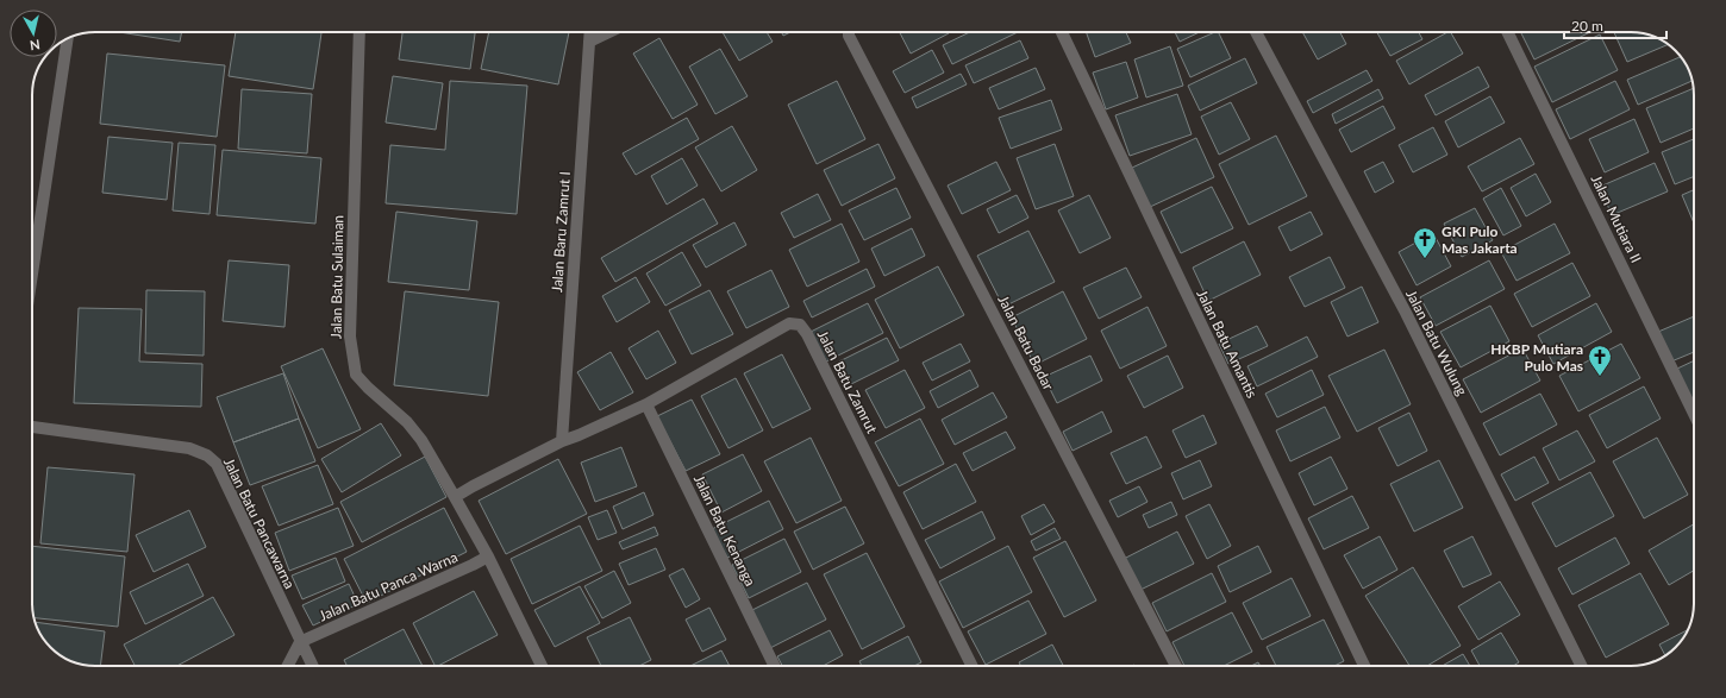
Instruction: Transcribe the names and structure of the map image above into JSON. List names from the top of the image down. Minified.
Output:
{"streets":{"street":["Jalan Mutiara II","Jalan Baru Zamrut I","Jalan Batu Sulaiman","Jalan Batu Badar","Jalan Batu Wulung","Jalan Batu Amantis","Jalan Batu Zamrut","Jalan Batu Pancawarna","Jalan Batu Kenanga","Jalan Batu Panca Warna"]},"crossings":[["Jalan Baru Zamrut I","Jalan Batu Zamrut"],["Jalan Batu Sulaiman","Jalan Batu Zamrut"],["Jalan Batu Sulaiman","Jalan Batu Panca Warna"],["Jalan Batu Zamrut","Jalan Batu Kenanga"],["Jalan Batu Pancawarna","Jalan Batu Panca Warna"]],"places":{"church":["GKI Pulo Mas Jakarta","HKBP Mutiara Pulo Mas"]},"scale_bar":"20 m","north":"bottom"}
